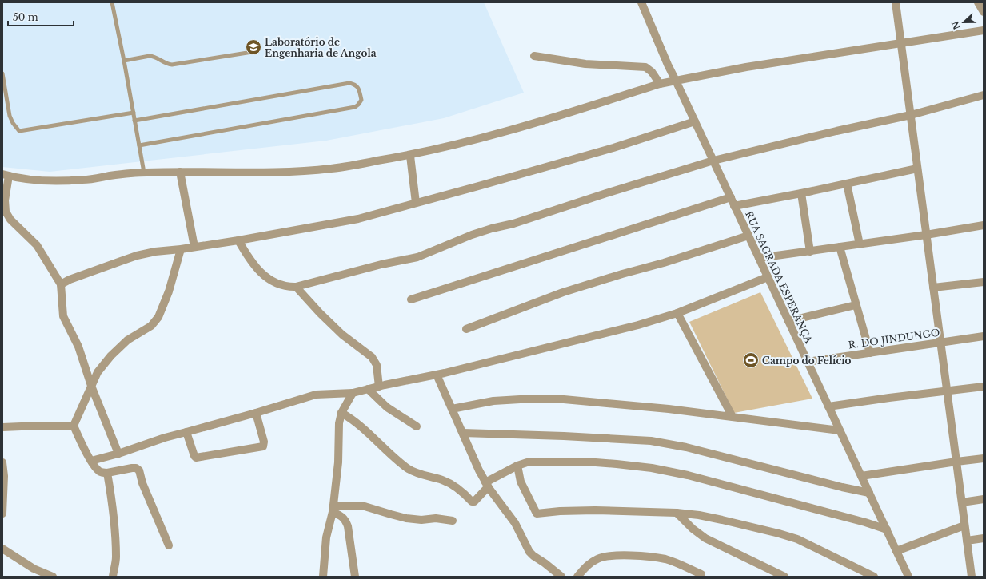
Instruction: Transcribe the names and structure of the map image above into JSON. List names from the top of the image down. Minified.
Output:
{"streets":{"street":["RUA SAGRADA ESPERANÇA","R. DO JINDUNGO"]},"crossings":[["RUA SAGRADA ESPERANÇA","R. DO JINDUNGO"]],"places":{"school or university":["Laboratório de Engenharia de Angola"],"sports":["Campo do Felício"]},"scale_bar":"50 m","north":"left"}
